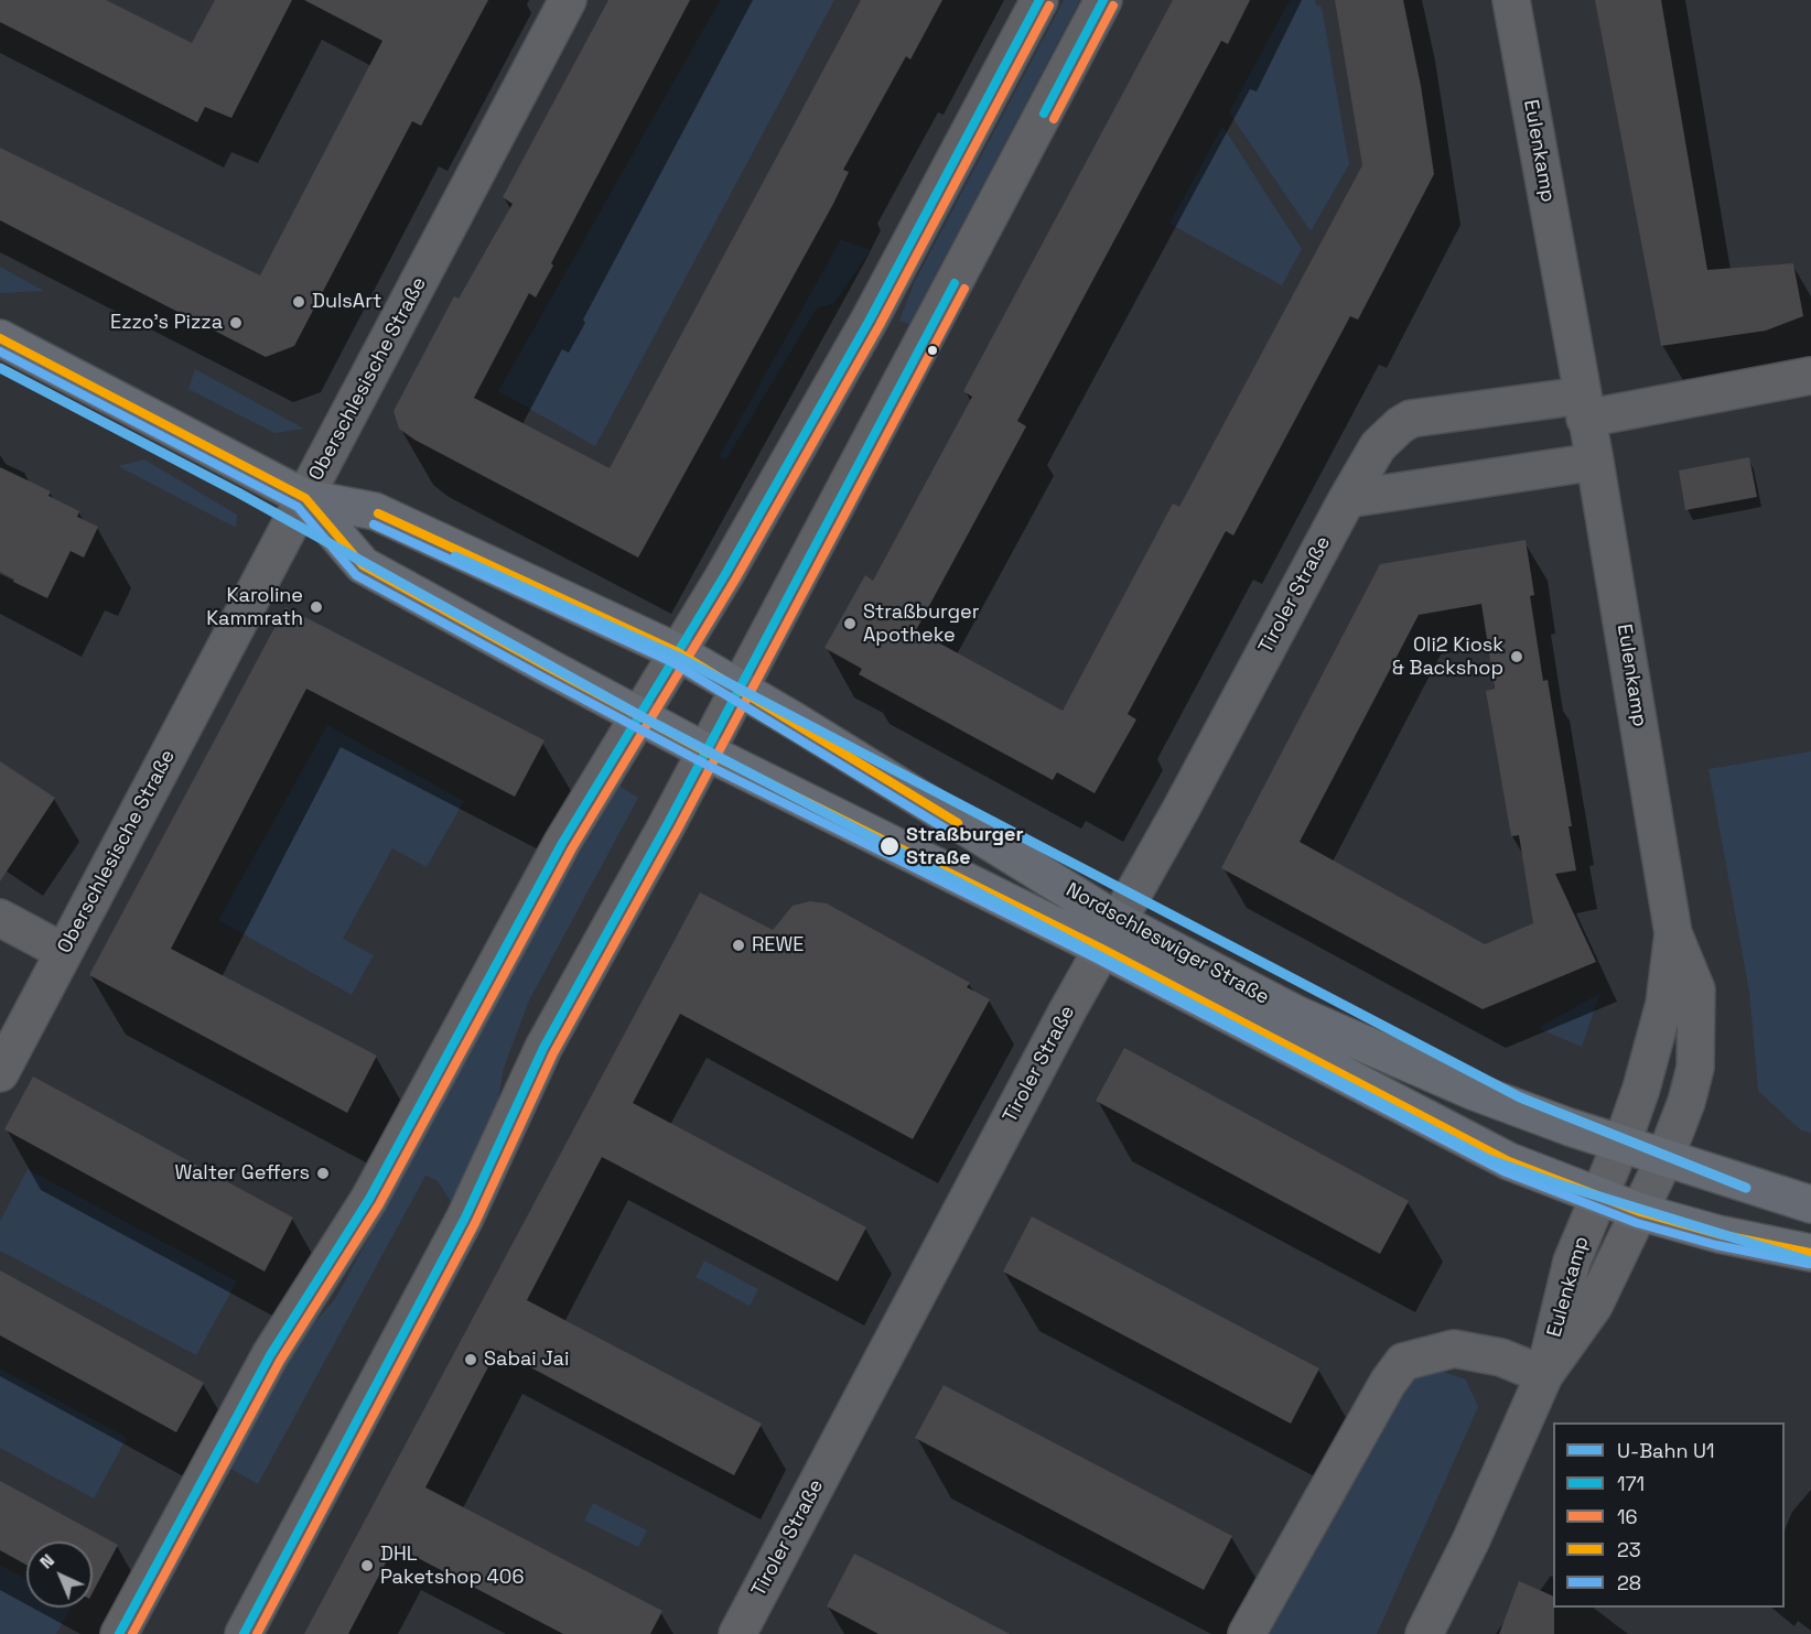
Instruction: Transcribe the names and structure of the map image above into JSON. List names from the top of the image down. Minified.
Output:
{"streets":{"main road":["Nordschleswiger Straße"],"street":["Eulenkamp","Oberschlesische Straße","Tiroler Straße"]},"crossings":[["Eulenkamp","Tiroler Straße"],["Eulenkamp","Nordschleswiger Straße"],["Oberschlesische Straße","Nordschleswiger Straße"],["Tiroler Straße","Nordschleswiger Straße"]],"places":["DulsArt","Ezzo's Pizza","Karoline Kammrath","Straßburger Apotheke","Oli2 Kiosk & Backshop","Straßburger Straße","REWE","Walter Geffers","Sabai Jai","DHL Paketshop 406"],"lines":["transit line 171","transit line 16","transit line 23","transit line 28","metro line U1"],"legend":["U-Bahn U1","171","16","23","28"],"north":"top left"}
